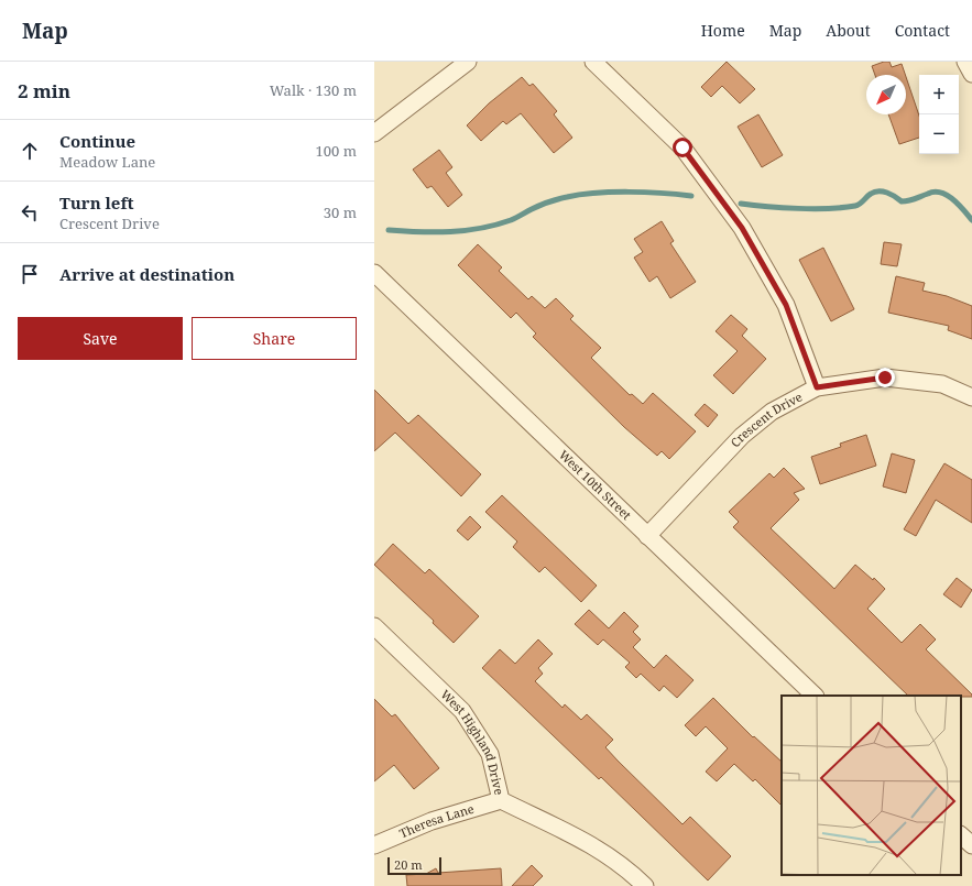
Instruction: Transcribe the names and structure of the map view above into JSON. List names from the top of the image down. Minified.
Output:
{"streets":{"street":["Crescent Drive","West 10th Street","West Highland Drive","Theresa Lane"]},"crossings":[["Crescent Drive","West 10th Street"],["West Highland Drive","Theresa Lane"]],"scale_bar":"20 m","north":"bottom left","page":{"header":"Map","nav":["Home","Map","About","Contact"],"heading":["2 min","Walk · 130 m"],"map_buttons":["+","−"],"list":[["Continue","Meadow Lane","100 m"],["Turn left","Crescent Drive","30 m"],"Arrive at destination"],"buttons":["Save","Share"],"scale":"20 m"}}
